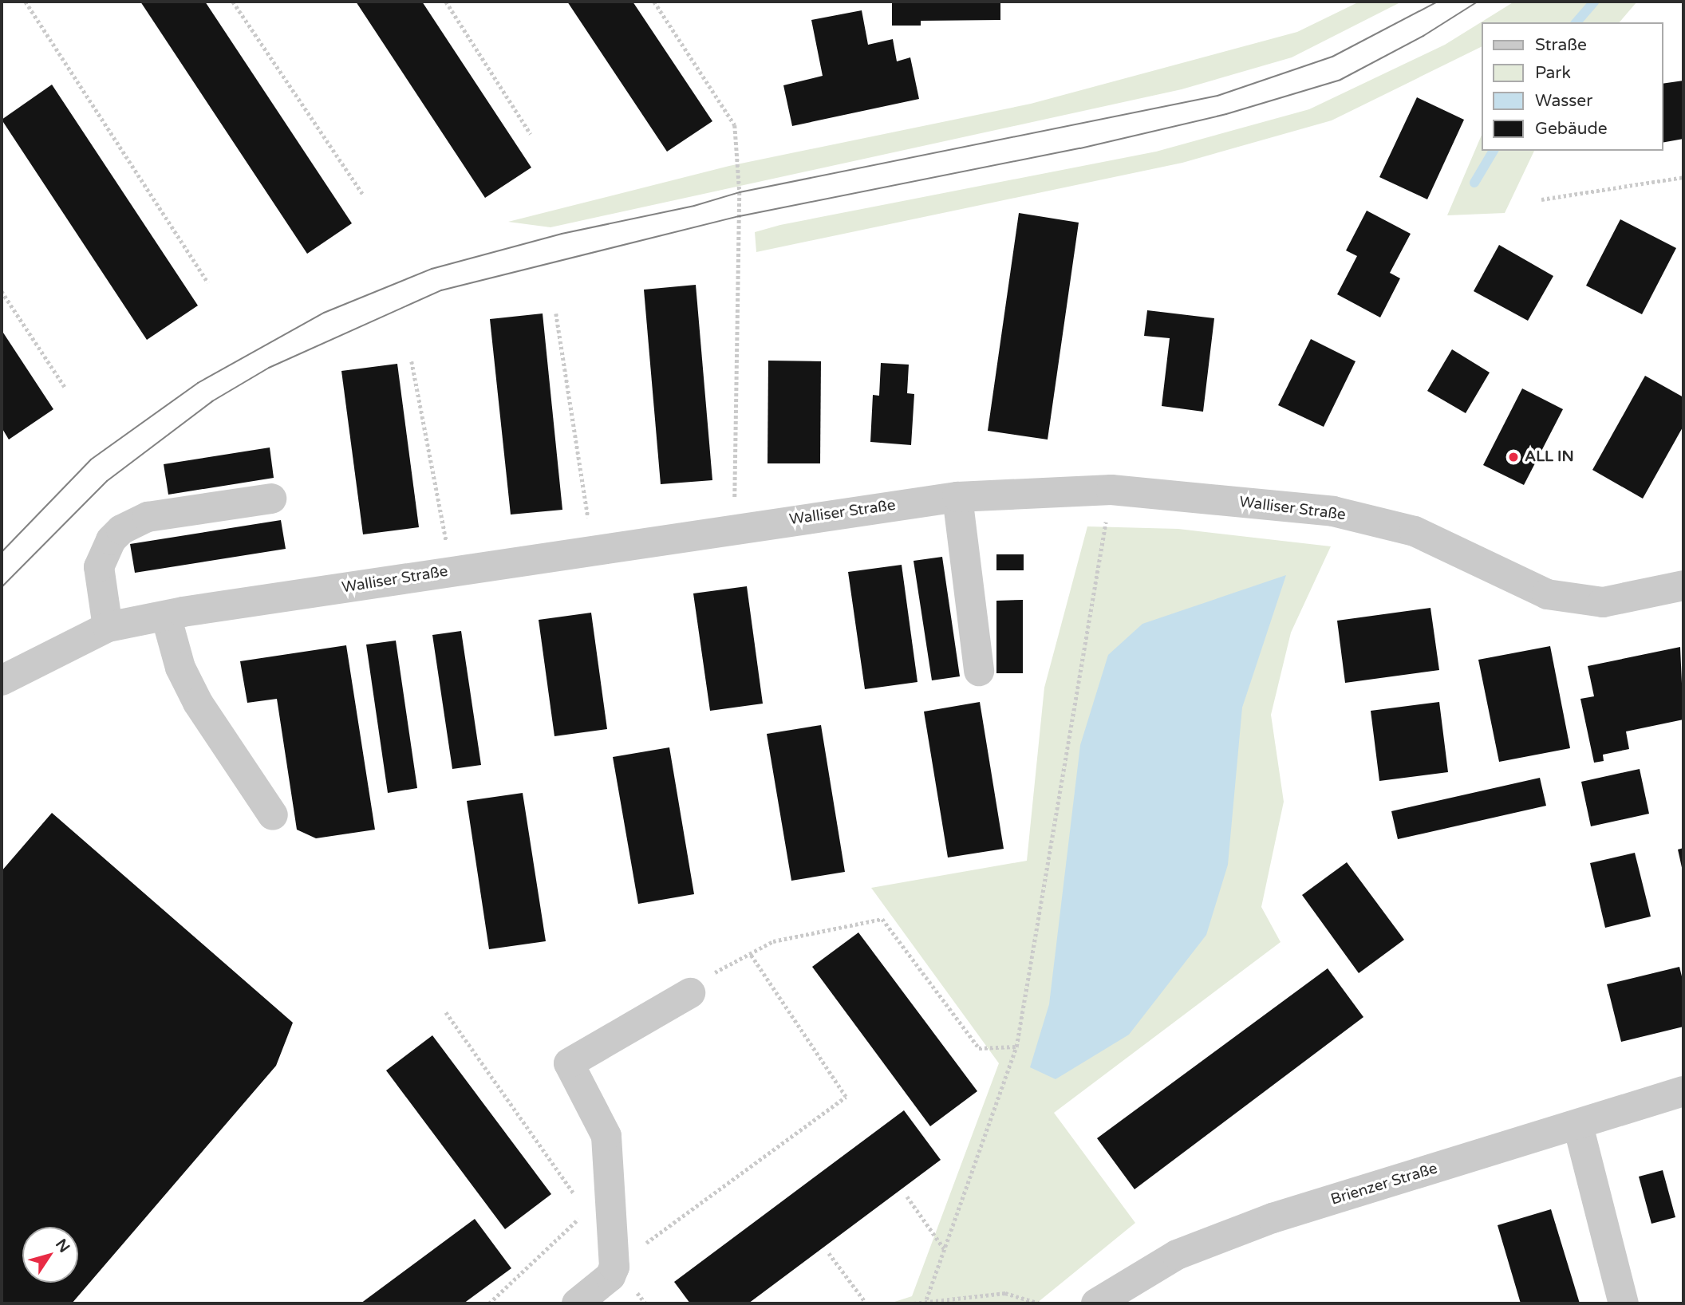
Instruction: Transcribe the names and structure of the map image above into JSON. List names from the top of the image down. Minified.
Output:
{"streets":{"street":["Walliser Straße","Brienzer Straße"]},"places":["ALL IN"],"legend":["Straße","Park","Wasser","Gebäude"],"north":"top right"}
